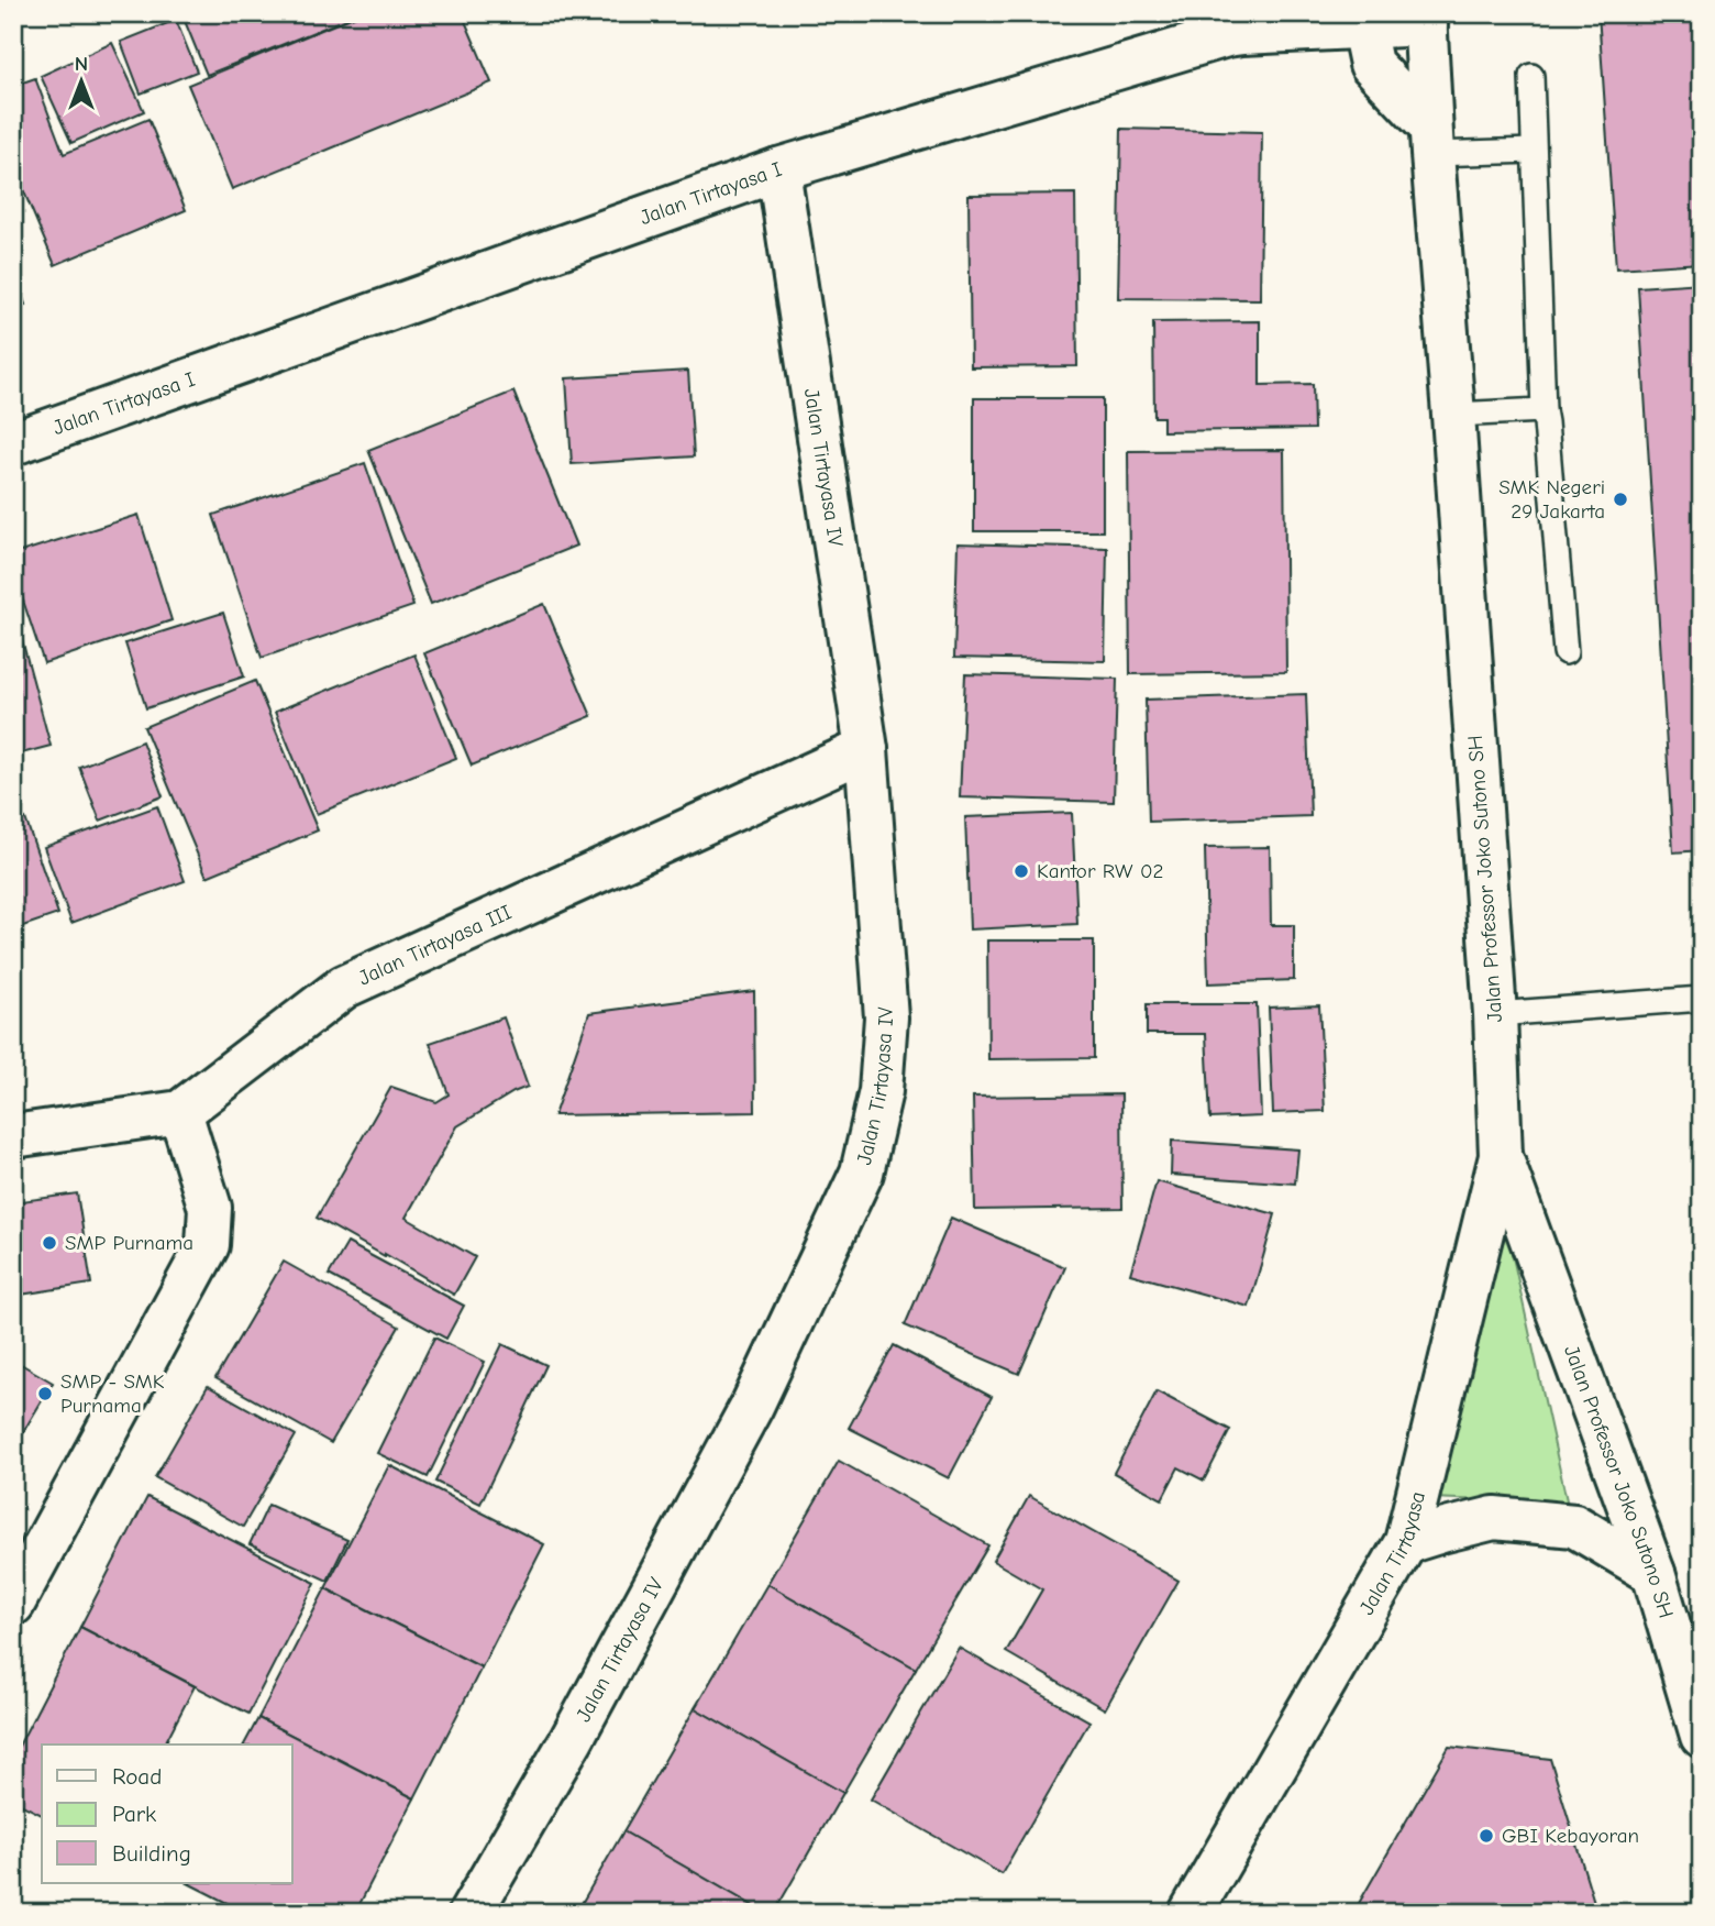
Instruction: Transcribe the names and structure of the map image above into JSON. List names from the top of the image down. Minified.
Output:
{"streets":{"street":["Jalan Tirtayasa I","Jalan Tirtayasa IV","Jalan Professor Joko Sutono SH","Jalan Tirtayasa III","Jalan Tirtayasa"]},"crossings":[["Jalan Tirtayasa I","Jalan Tirtayasa IV"],["Jalan Tirtayasa I","Jalan Professor Joko Sutono SH"],["Jalan Tirtayasa IV","Jalan Tirtayasa III"],["Jalan Professor Joko Sutono SH","Jalan Tirtayasa"]],"places":["SMK Negeri 29 Jakarta","Kantor RW 02","SMP Purnama","SMP - SMK Purnama","GBI Kebayoran"],"legend":["Road","Park","Building"],"north":"top"}
